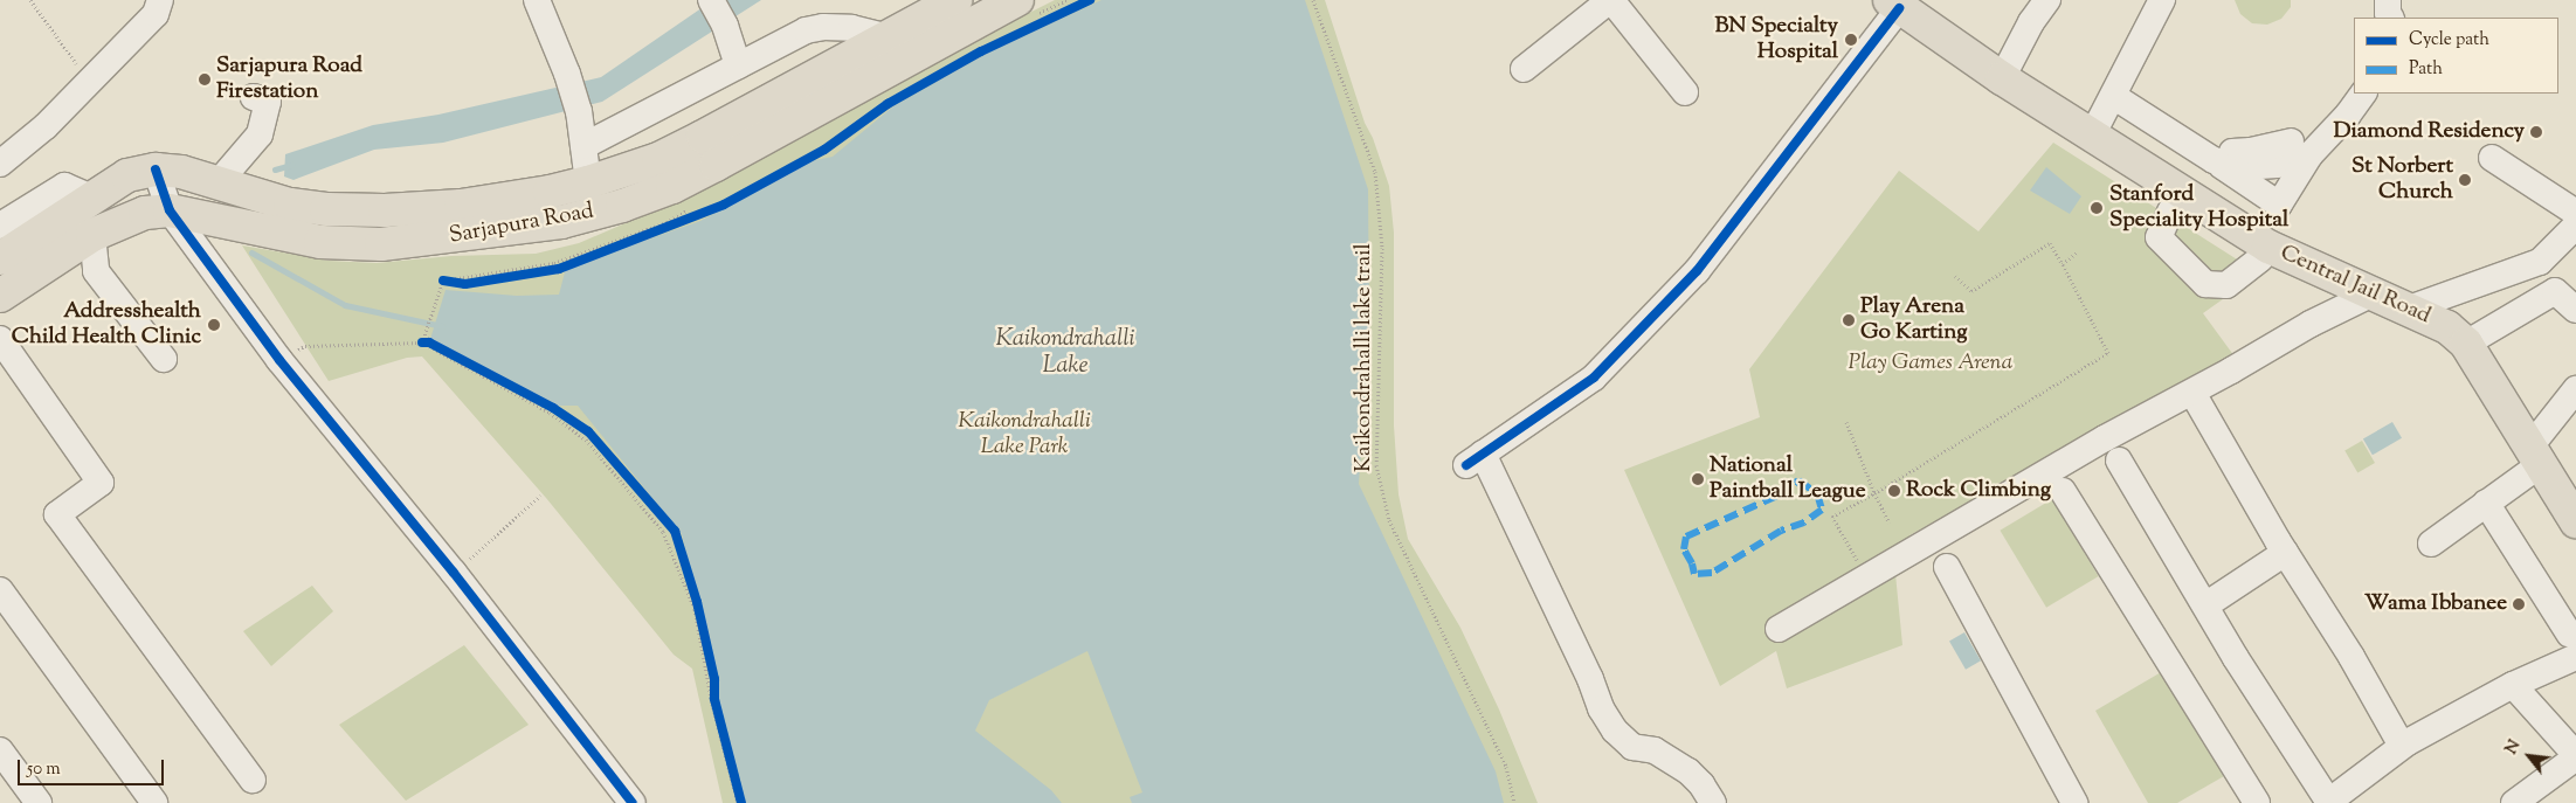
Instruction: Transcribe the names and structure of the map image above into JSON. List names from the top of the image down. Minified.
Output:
{"streets":{"main road":["Sarjapura Road","Central Jail Road"],"path":["Kaikondrahalli lake trail"]},"water":["Kaikondrahalli Lake"],"parks":["Play Games Arena","Kaikondrahalli Lake Park"],"places":["BN Specialty Hospital","Sarjapura Road Firestation","Diamond Residency","St Norbert Church","Stanford Speciality Hospital","Play Arena Go Karting","Addresshealth Child Health Clinic","National Paintball League","Rock Climbing","Wama Ibbanee"],"legend":["Cycle path","Path"],"scale_bar":"50 m","north":"top left"}
